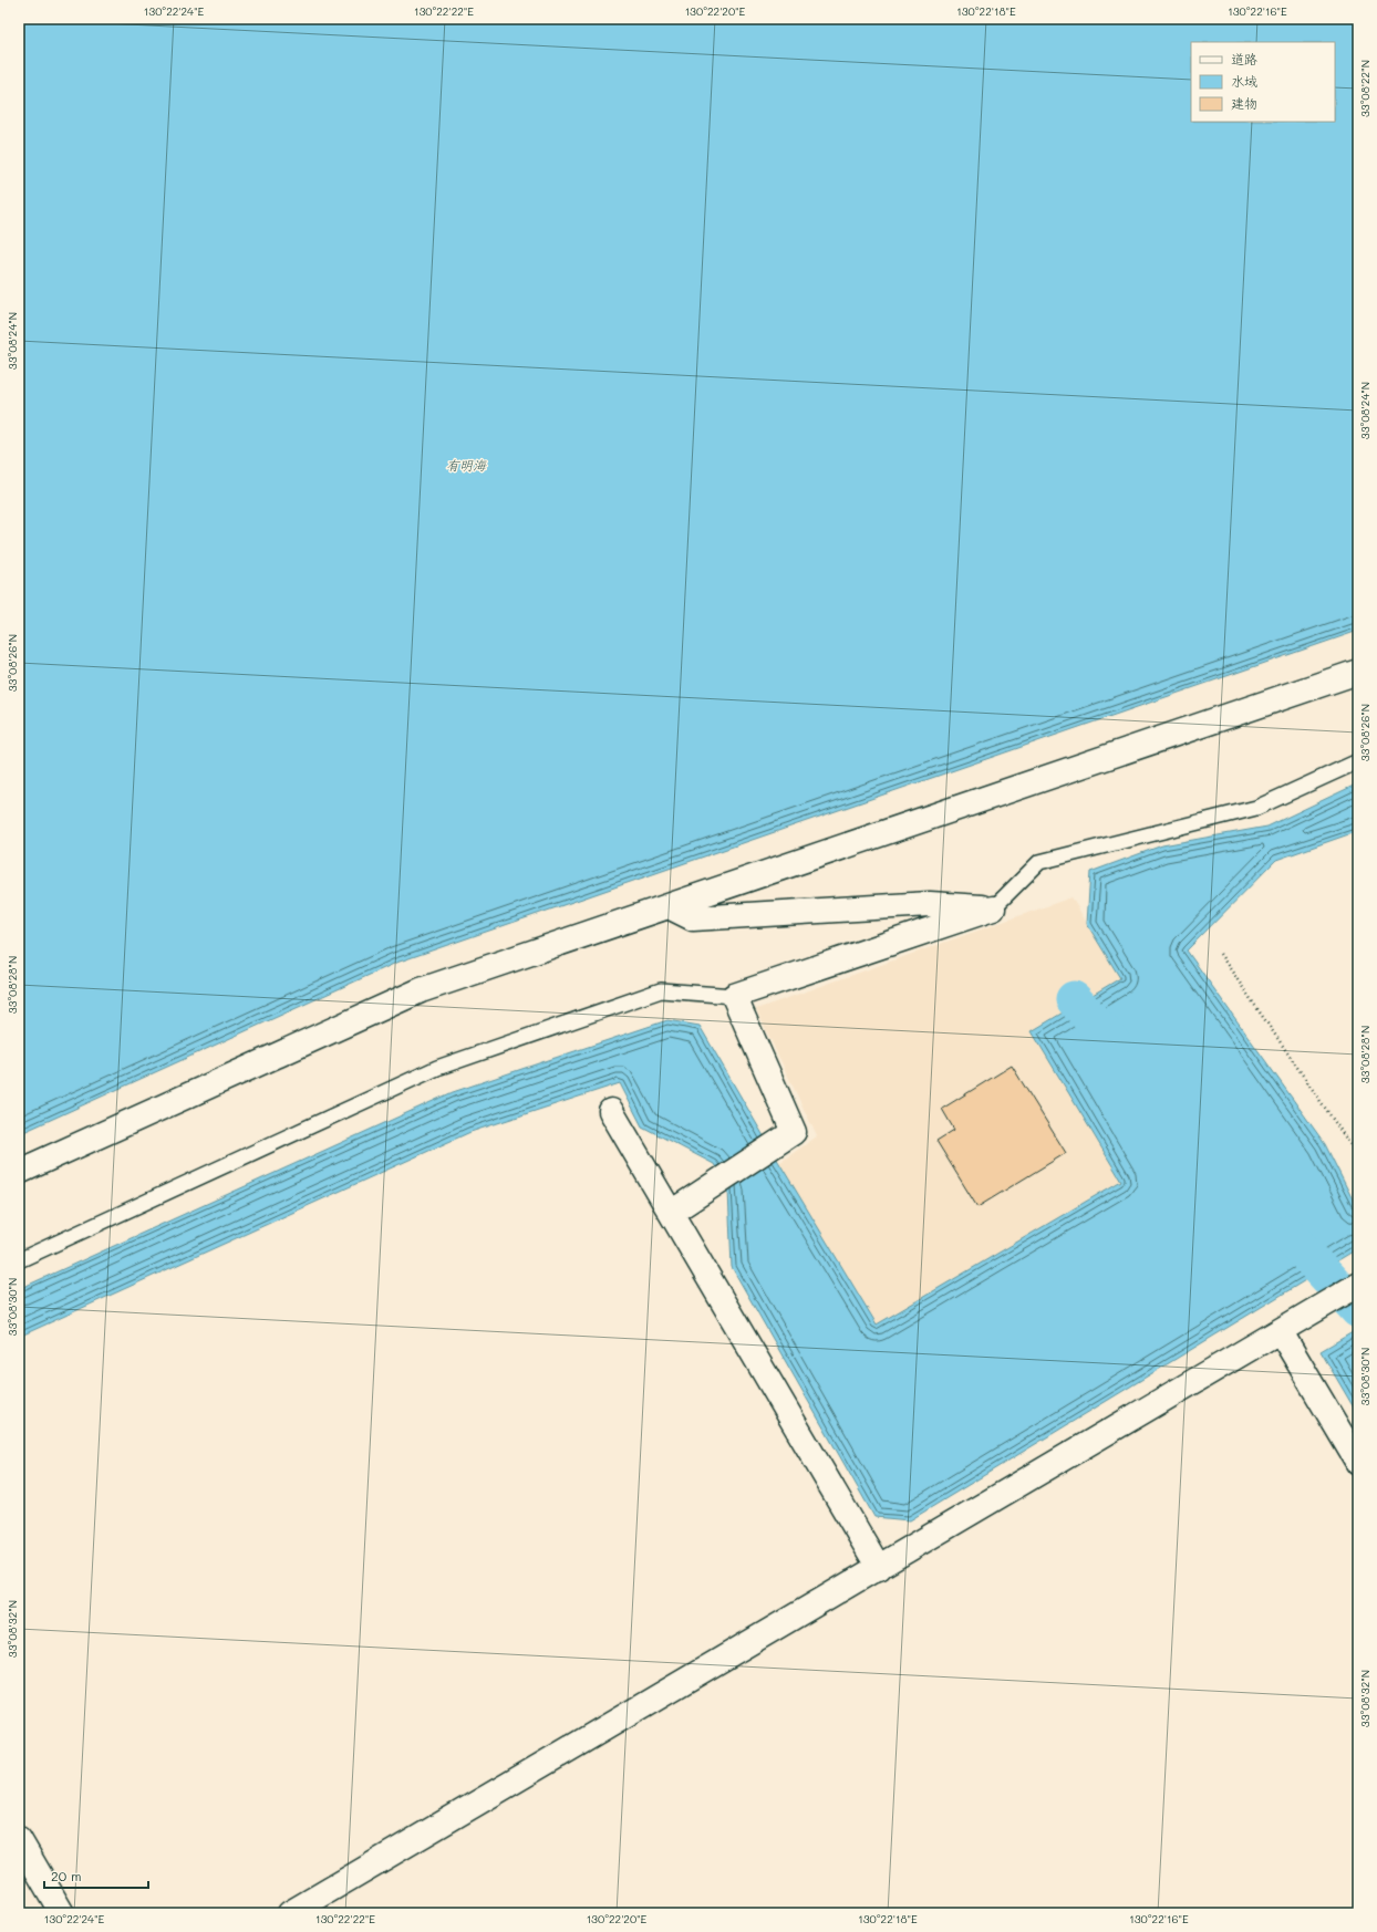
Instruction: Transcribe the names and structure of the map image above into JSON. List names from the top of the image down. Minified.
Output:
{"water":["有明海"],"legend":["道路","水域","建物"],"scale_bar":"20 m","coordinates":["130°22'24\"E","130°22'22\"E","130°22'20\"E","130°22'18\"E","130°22'16\"E","33°08'22\"N","33°08'24\"N","33°08'26\"N","33°08'28\"N","33°08'30\"N","33°08'32\"N"]}
